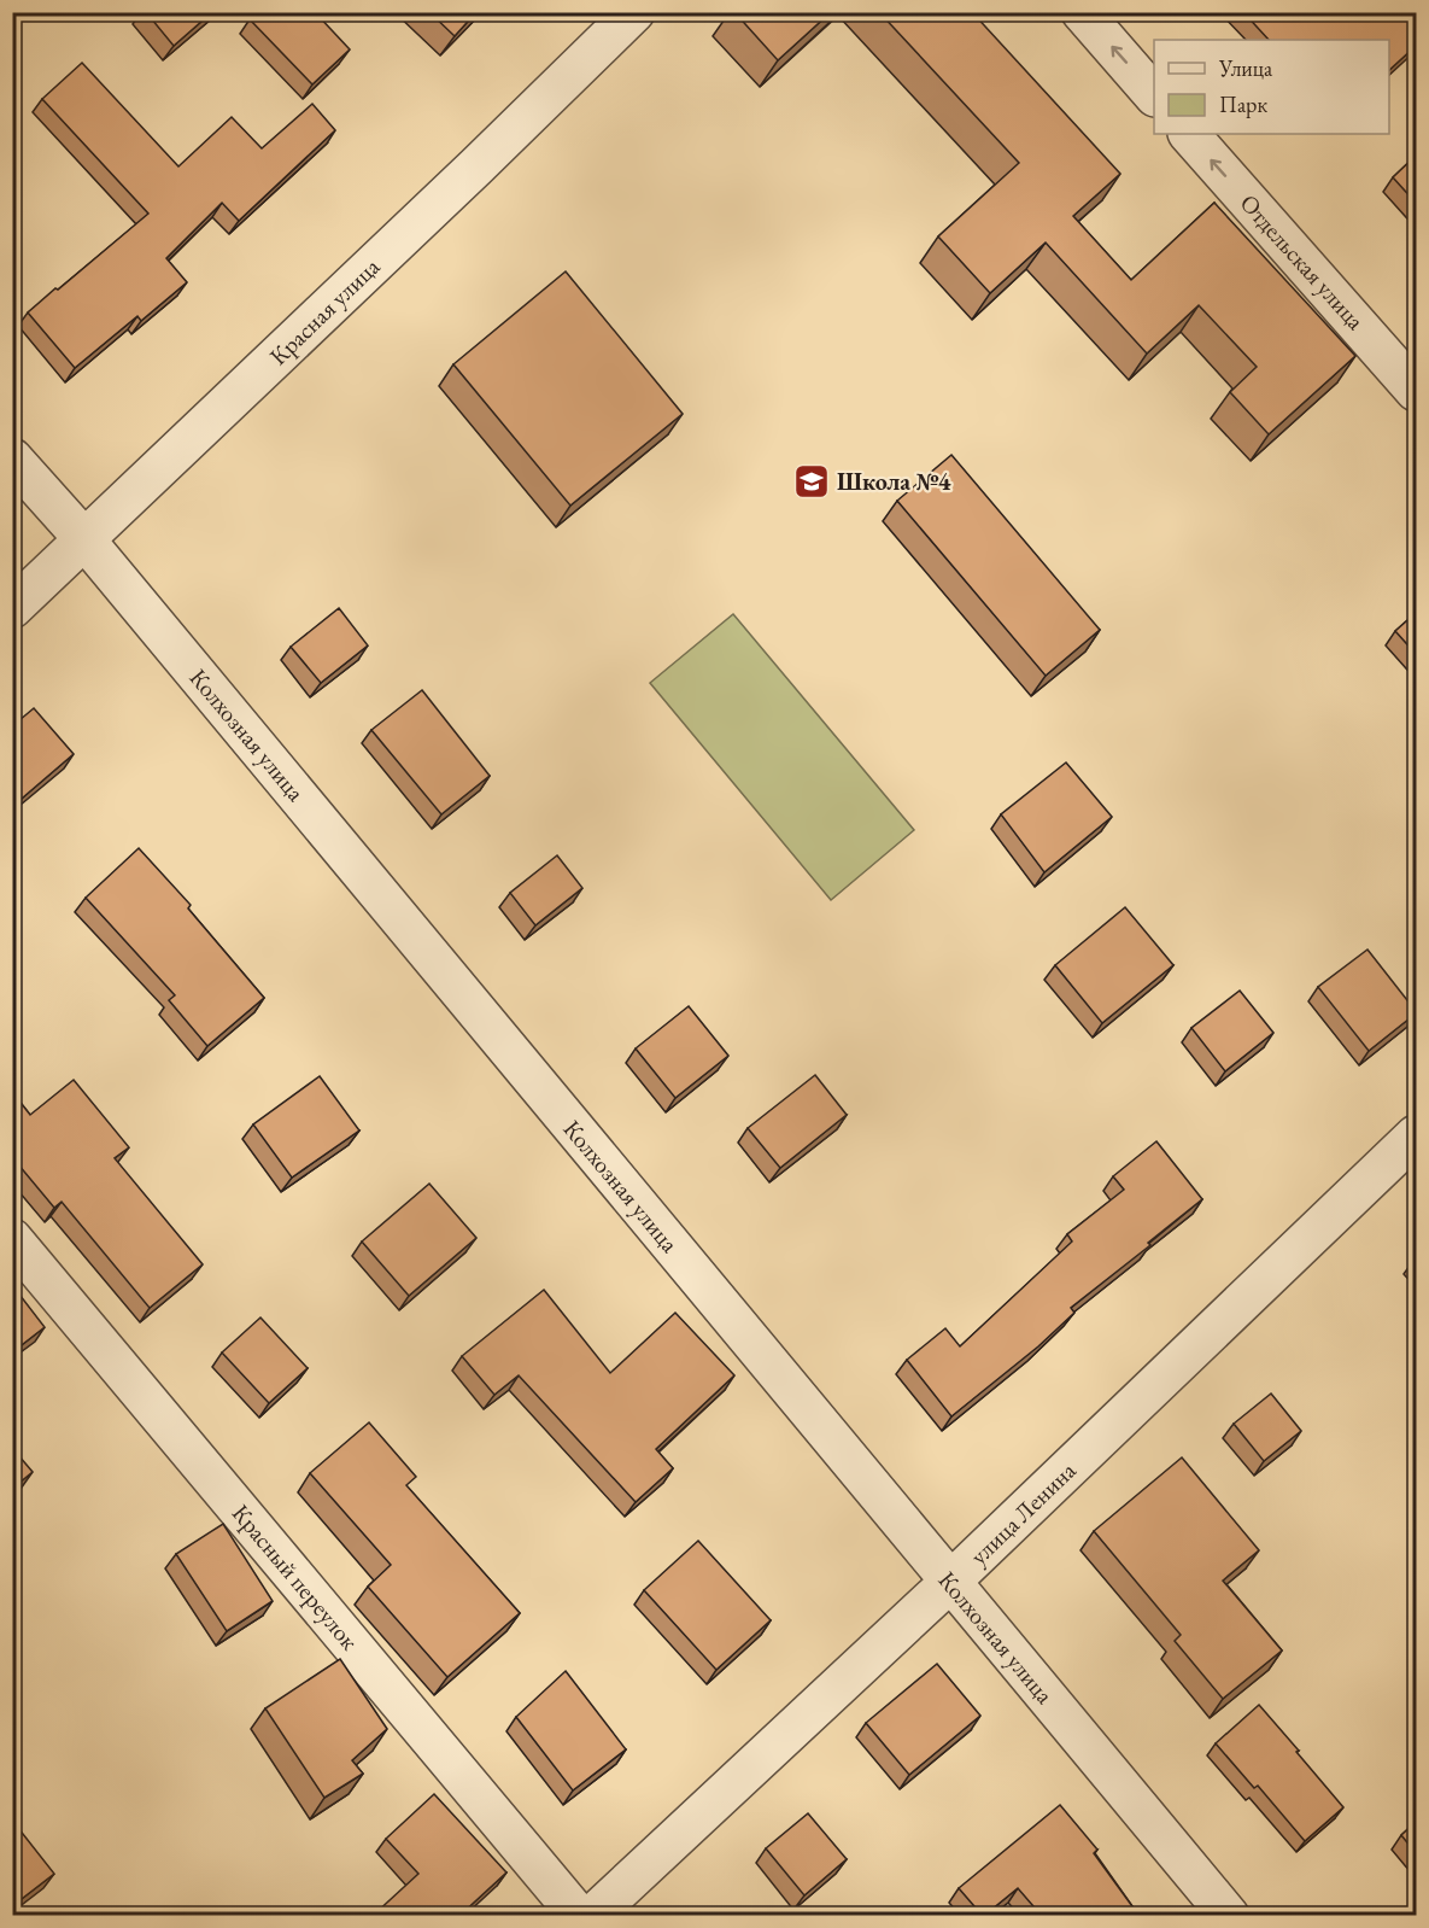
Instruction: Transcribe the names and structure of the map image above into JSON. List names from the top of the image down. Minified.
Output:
{"streets":{"street":["Отдельская улица","Красная улица","Колхозная улица","улица Ленина","Красный переулок"]},"crossings":[["Красная улица","Колхозная улица"],["Колхозная улица","улица Ленина"]],"one_way":["Отдельская улица"],"places":{"school or university":["Школа №4"]},"legend":["Улица","Парк"]}
